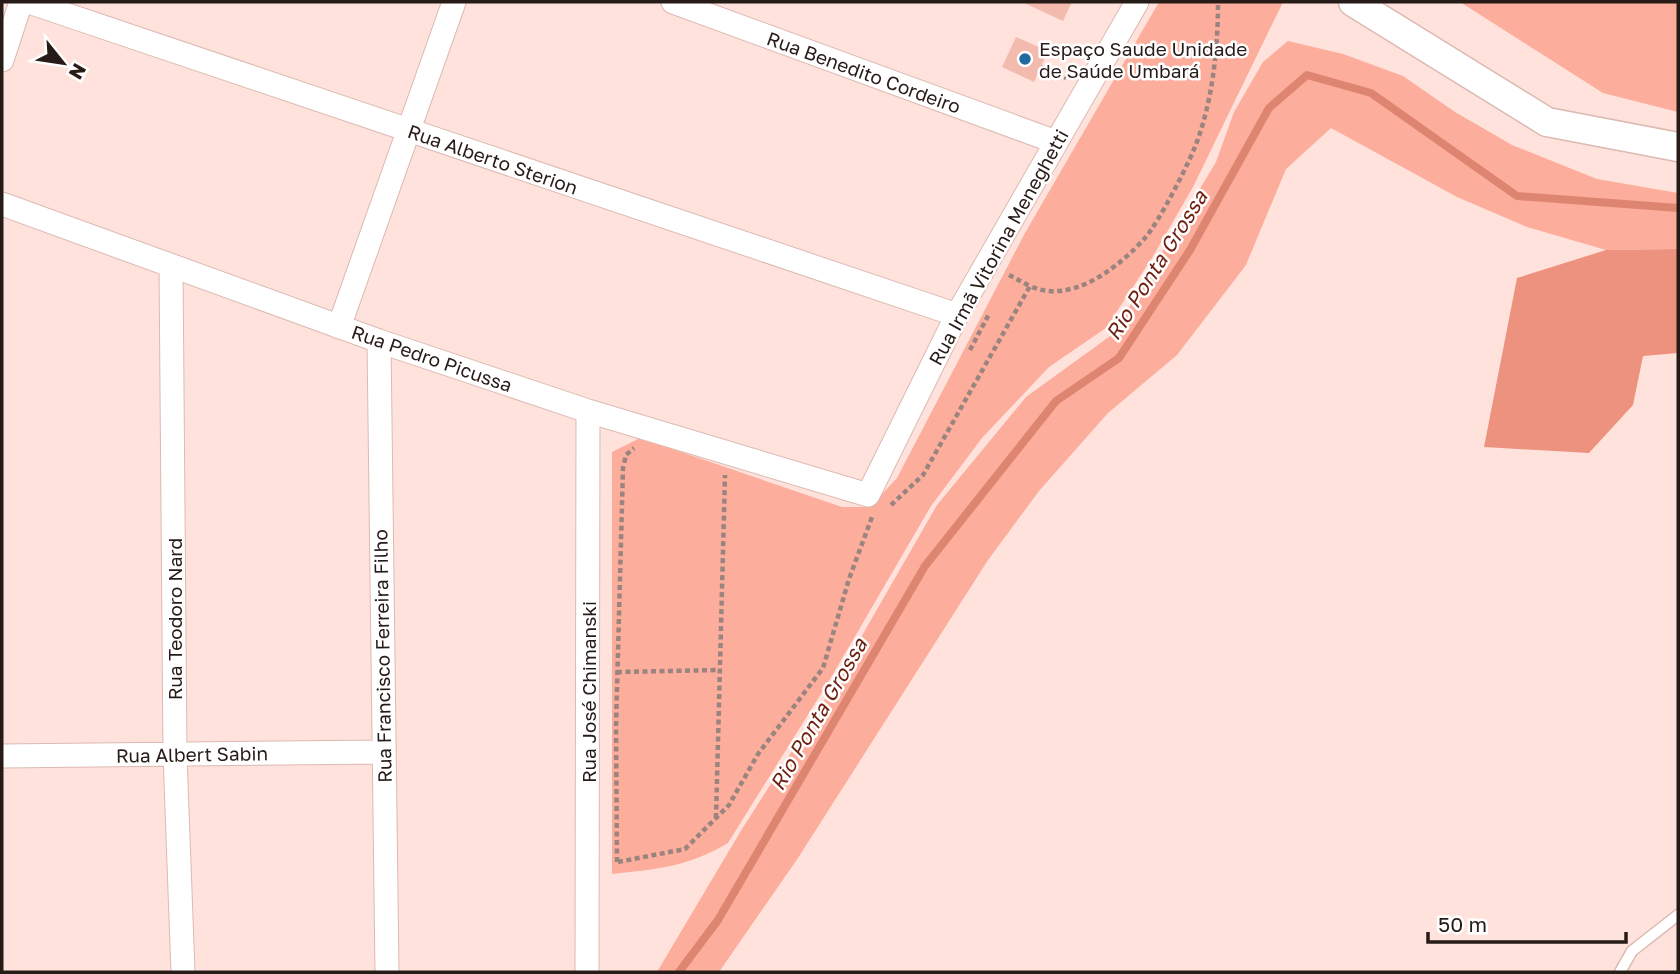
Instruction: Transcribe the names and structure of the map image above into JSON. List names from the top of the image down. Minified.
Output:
{"streets":{"street":["Rua Benedito Cordeiro","Rua Alberto Sterion","Rua Irmã Vitorina Meneghetti","Rua Pedro Picussa","Rua Teodoro Nard","Rua Francisco Ferreira Filho","Rua José Chimanski","Rua Albert Sabin"]},"crossings":[["Rua Benedito Cordeiro","Rua Irmã Vitorina Meneghetti"],["Rua Alberto Sterion","Rua Irmã Vitorina Meneghetti"],["Rua Irmã Vitorina Meneghetti","Rua Pedro Picussa"],["Rua Pedro Picussa","Rua Teodoro Nard"],["Rua Pedro Picussa","Rua Francisco Ferreira Filho"],["Rua Pedro Picussa","Rua José Chimanski"],["Rua Teodoro Nard","Rua Albert Sabin"],["Rua Francisco Ferreira Filho","Rua Albert Sabin"]],"water":["Rio Ponta Grossa"],"places":["Espaço Saude Unidade de Saúde Umbará"],"scale_bar":"50 m","north":"bottom right"}
